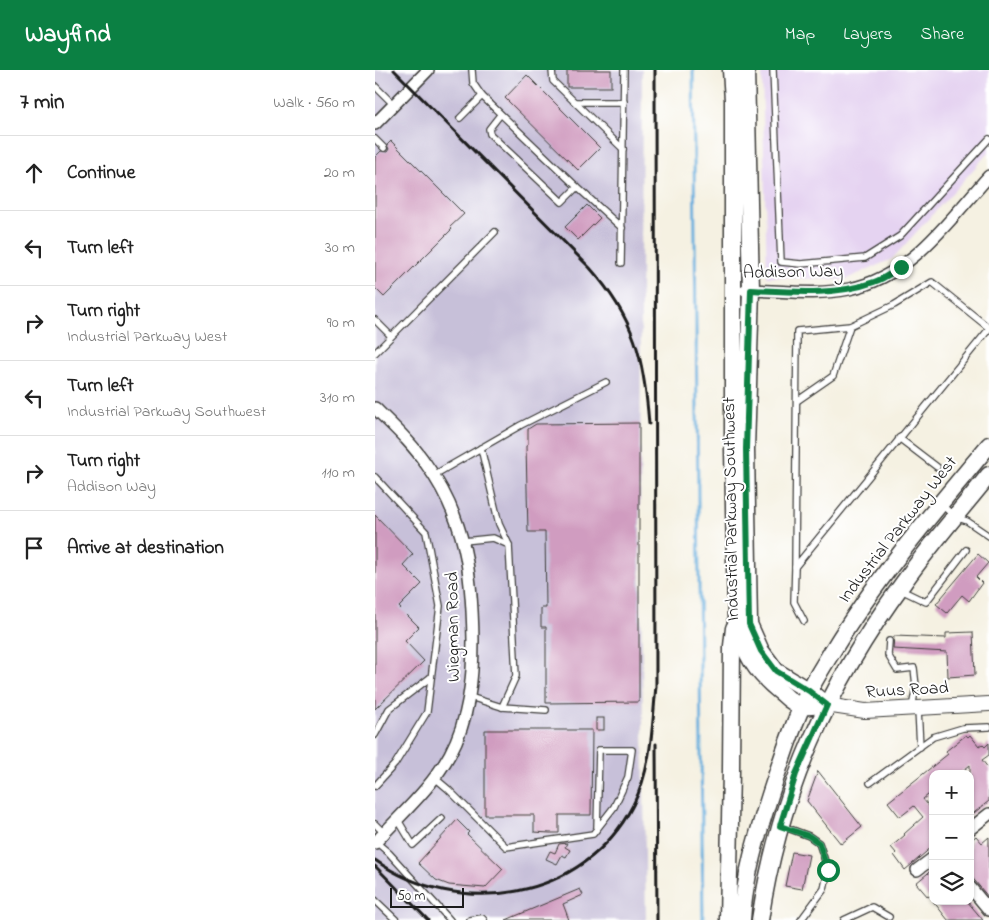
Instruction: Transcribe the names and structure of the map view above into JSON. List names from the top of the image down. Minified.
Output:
{"streets":{"main road":["Industrial Parkway Southwest","Industrial Parkway West"],"street":["Addison Way","Wiegman Road","Ruus Road"]},"crossings":[["Addison Way","Industrial Parkway Southwest"],["Industrial Parkway Southwest","Industrial Parkway West"],["Industrial Parkway Southwest","Ruus Road"]],"scale_bar":"50 m","page":{"header":"Wayfind","nav":["Map","Layers","Share"],"heading":["7 min","Walk · 560 m"],"list":[["Continue","20 m"],["Turn left","30 m"],["Turn right","Industrial Parkway West","90 m"],["Turn left","Industrial Parkway Southwest","310 m"],["Turn right","Addison Way","110 m"],"Arrive at destination"],"map_buttons":["+","−"],"scale":"50 m"}}
